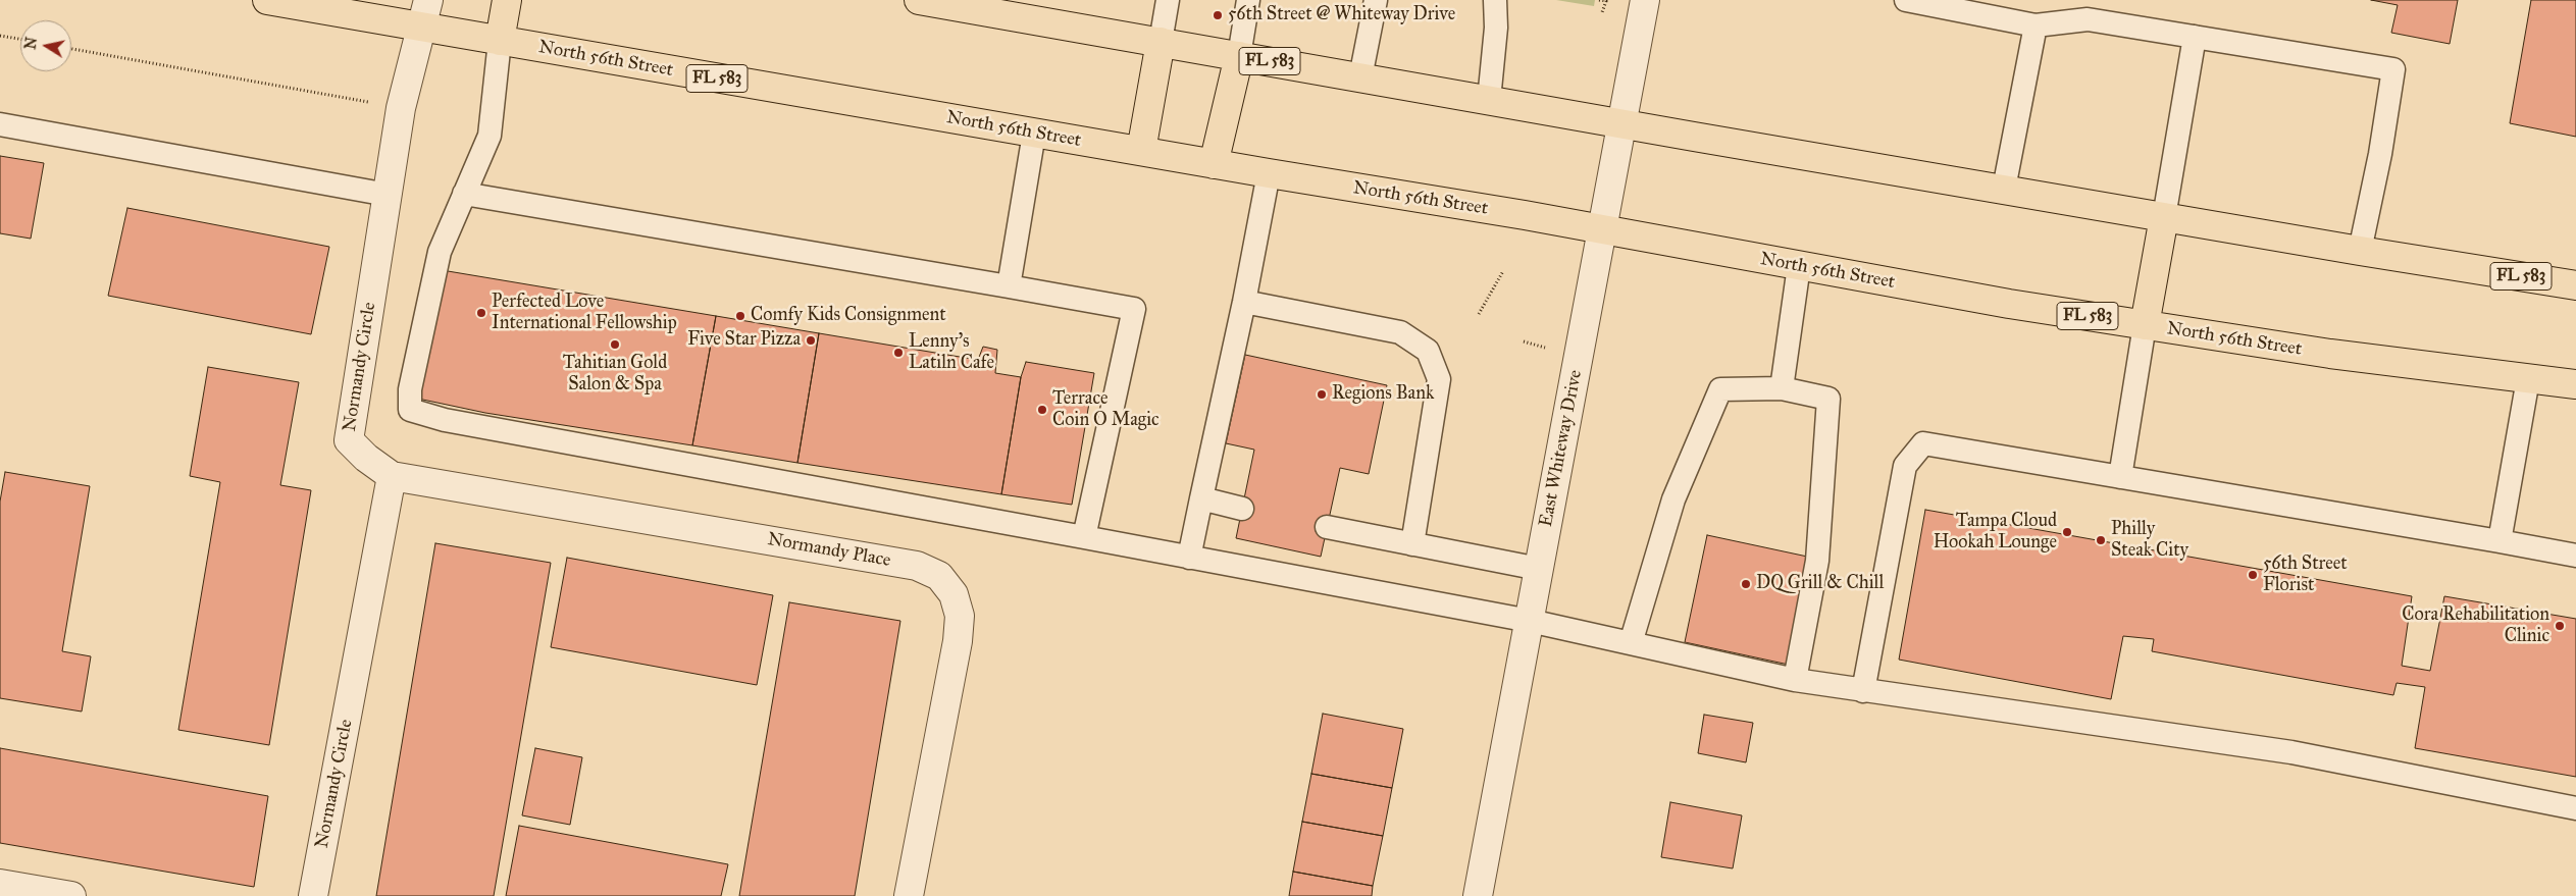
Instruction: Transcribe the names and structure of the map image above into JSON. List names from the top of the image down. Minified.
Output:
{"streets":{"main road":["North 56th Street","FL 583"],"street":["Normandy Circle","East Whiteway Drive","Normandy Place"]},"crossings":[["North 56th Street","Normandy Circle"],["North 56th Street","East Whiteway Drive"],["FL 583","East Whiteway Drive"],["Normandy Circle","Normandy Place"]],"places":["56th Street @ Whiteway Drive","Perfected Love International Fellowship","Comfy Kids Consignment","Five Star Pizza","Tahitian Gold Salon & Spa","Lenny's Latiln Cafe","Regions Bank","Terrace Coin O Magic","Tampa Cloud Hookah Lounge","Philly Steak City","56th Street Florist","DQ Grill & Chill","Cora Rehabilitation Clinic"],"north":"left"}
